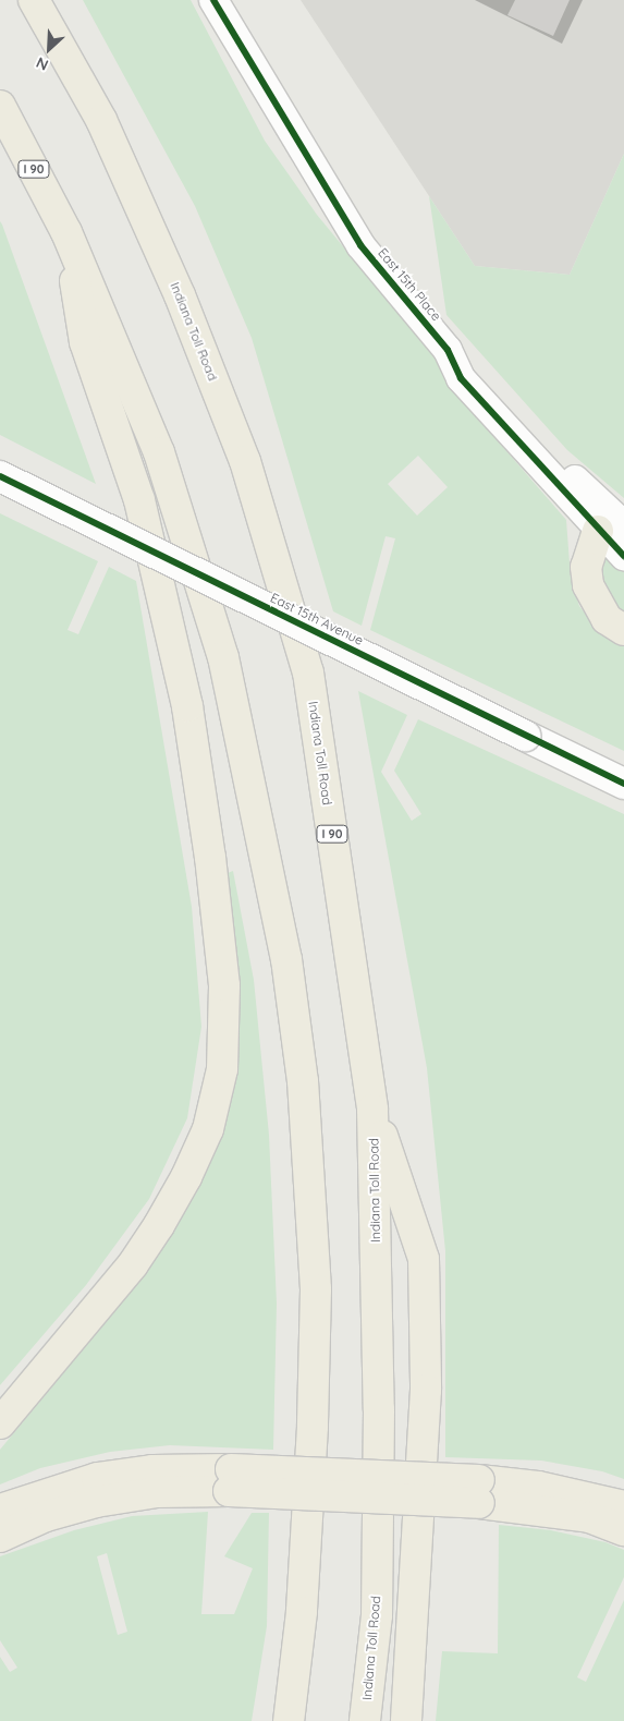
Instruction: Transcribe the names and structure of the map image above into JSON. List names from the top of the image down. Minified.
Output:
{"streets":{"highway":["I 90","Indiana Toll Road"],"street":["East 15th Place","East 15th Avenue"]},"north":"bottom left"}
